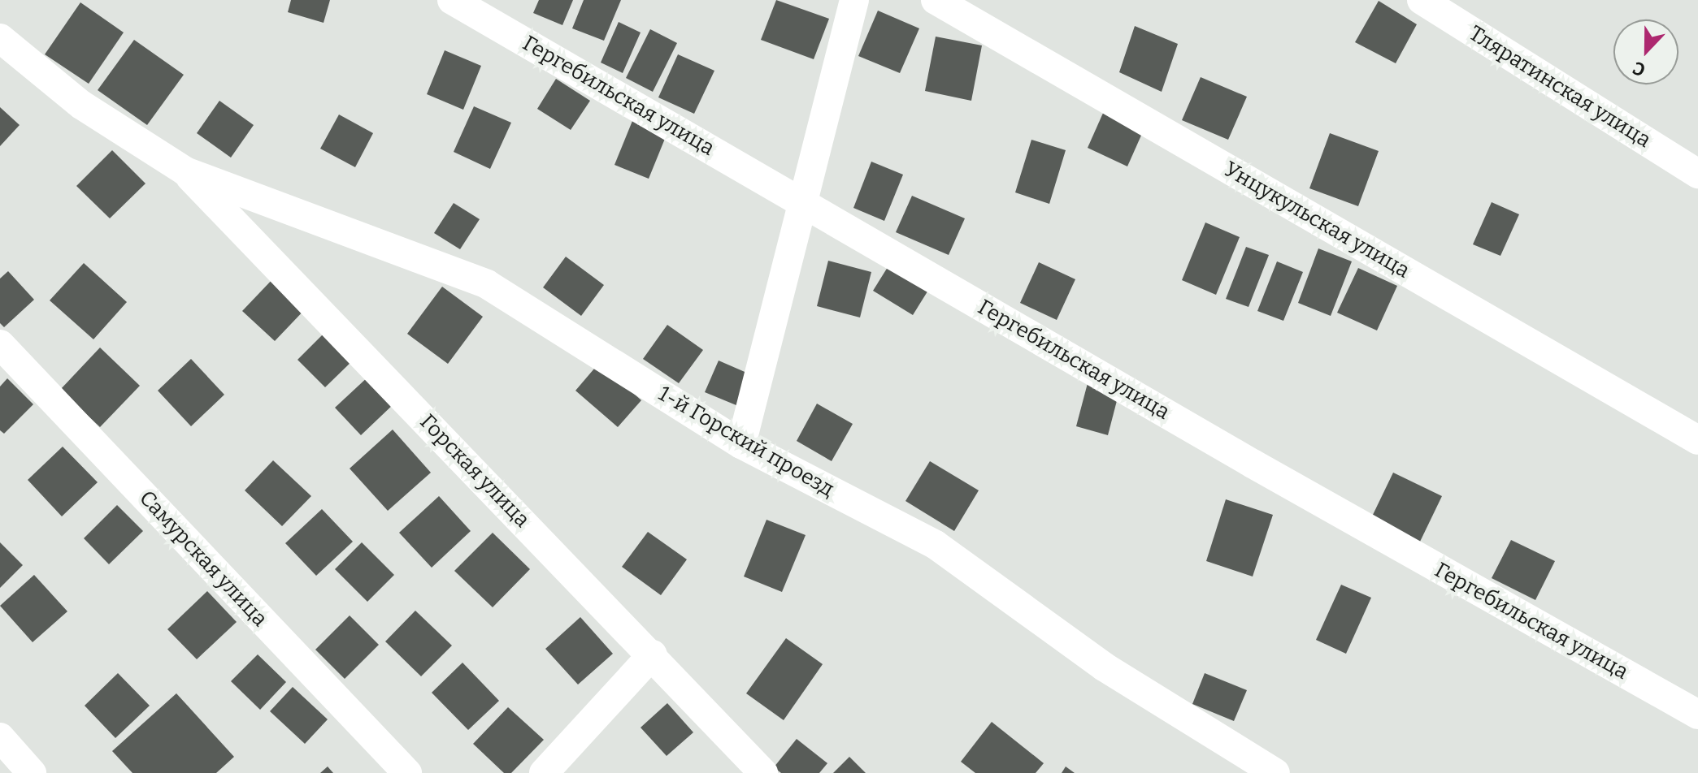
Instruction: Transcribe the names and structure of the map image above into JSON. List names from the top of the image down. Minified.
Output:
{"streets":{"street":["Тляратинская улица","Гергебильская улица","Унцукульская улица","1-й Горский проезд","Горская улица","Самурская улица"]},"crossings":[["1-й Горский проезд","Горская улица"]],"north":"bottom"}
